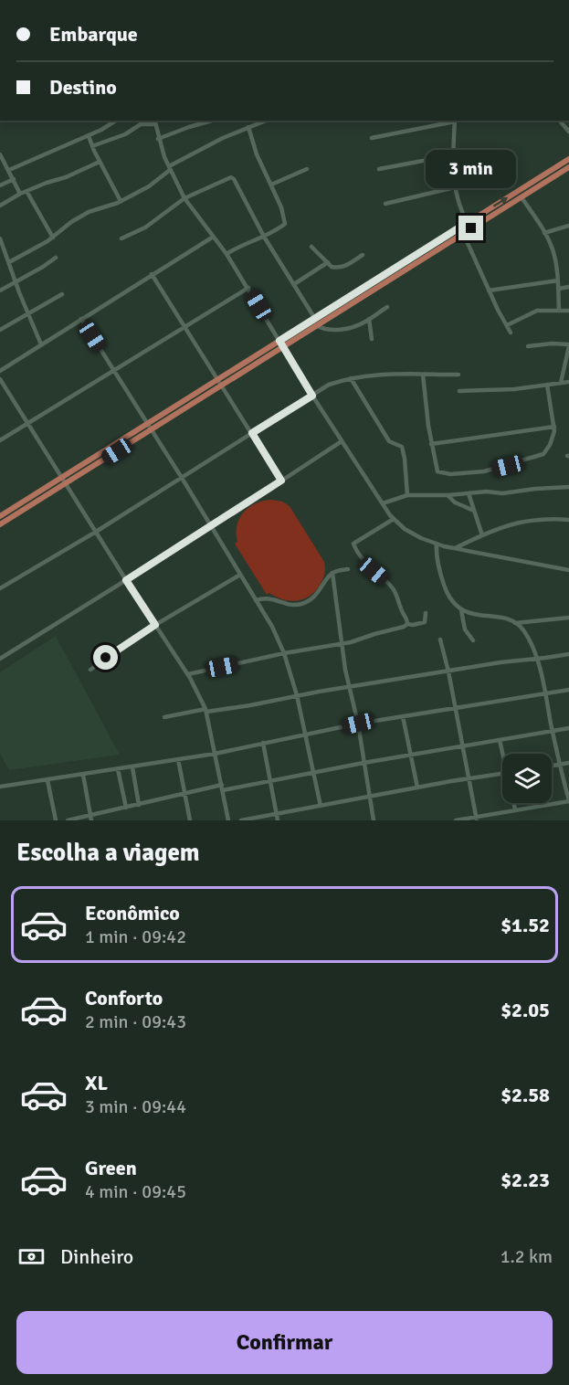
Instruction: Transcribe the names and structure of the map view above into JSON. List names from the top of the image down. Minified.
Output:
{"page":{"banner":["Embarque","Destino"],"bubble":"3 min","heading":"Escolha a viagem","list":[{"name":"Econômico","note":"1 min · 09:42","value":"$1.52"},{"name":"Conforto","note":"2 min · 09:43","value":"$2.05"},{"name":"XL","note":"3 min · 09:44","value":"$2.58"},{"name":"Green","note":"4 min · 09:45","value":"$2.23"}],"pay":["Dinheiro","1.2 km"],"buttons":"Confirmar"}}
